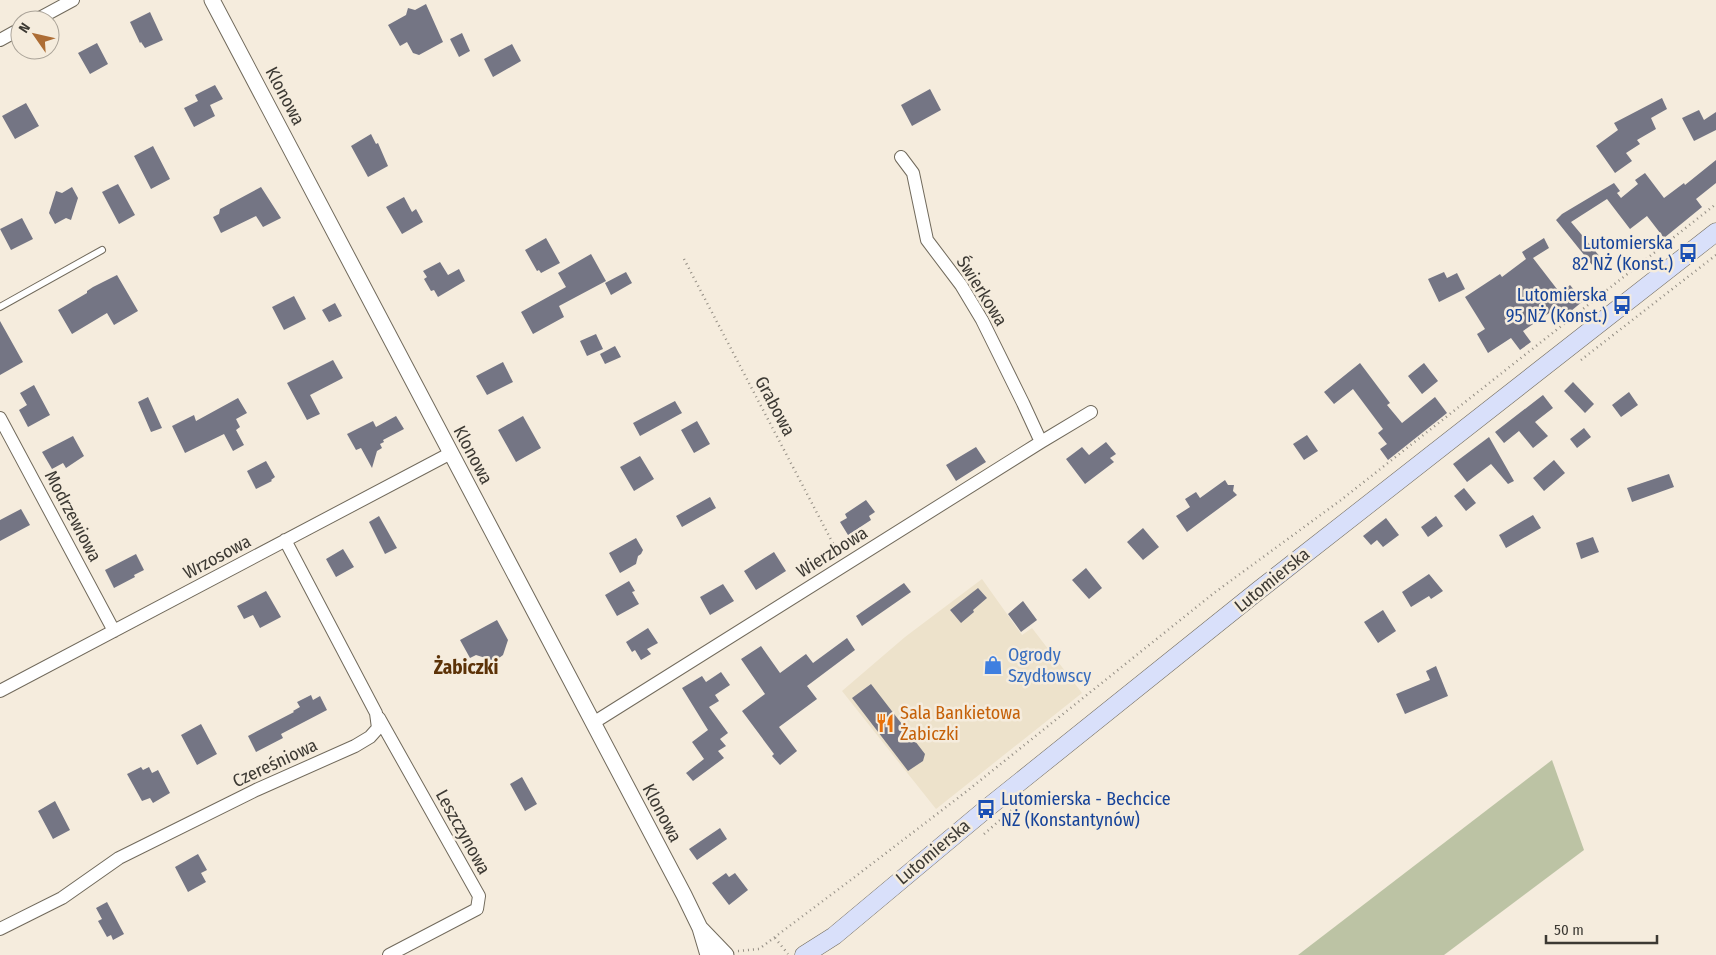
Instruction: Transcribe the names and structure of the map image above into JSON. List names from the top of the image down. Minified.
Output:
{"streets":{"main road":["Lutomierska"],"street":["Klonowa","Świerkowa","Modrzewiowa","Wierzbowa","Wrzosowa","Czereśniowa","Leszczynowa"],"path":["Grabowa"]},"crossings":[["Klonowa","Wierzbowa"],["Klonowa","Wrzosowa"],["Świerkowa","Wierzbowa"],["Grabowa","Wierzbowa"],["Modrzewiowa","Wrzosowa"],["Czereśniowa","Leszczynowa"]],"districts":["Żabiczki"],"places":{"bus stop":["Lutomierska 82 NŻ (Konst.)","Lutomierska 95 NŻ (Konst.)","Lutomierska - Bechcice NŻ (Konstantynów)"],"shop":["Ogrody Szydłowscy"],"restaurant":["Sala Bankietowa Żabiczki"]},"scale_bar":"50 m","north":"top left"}
